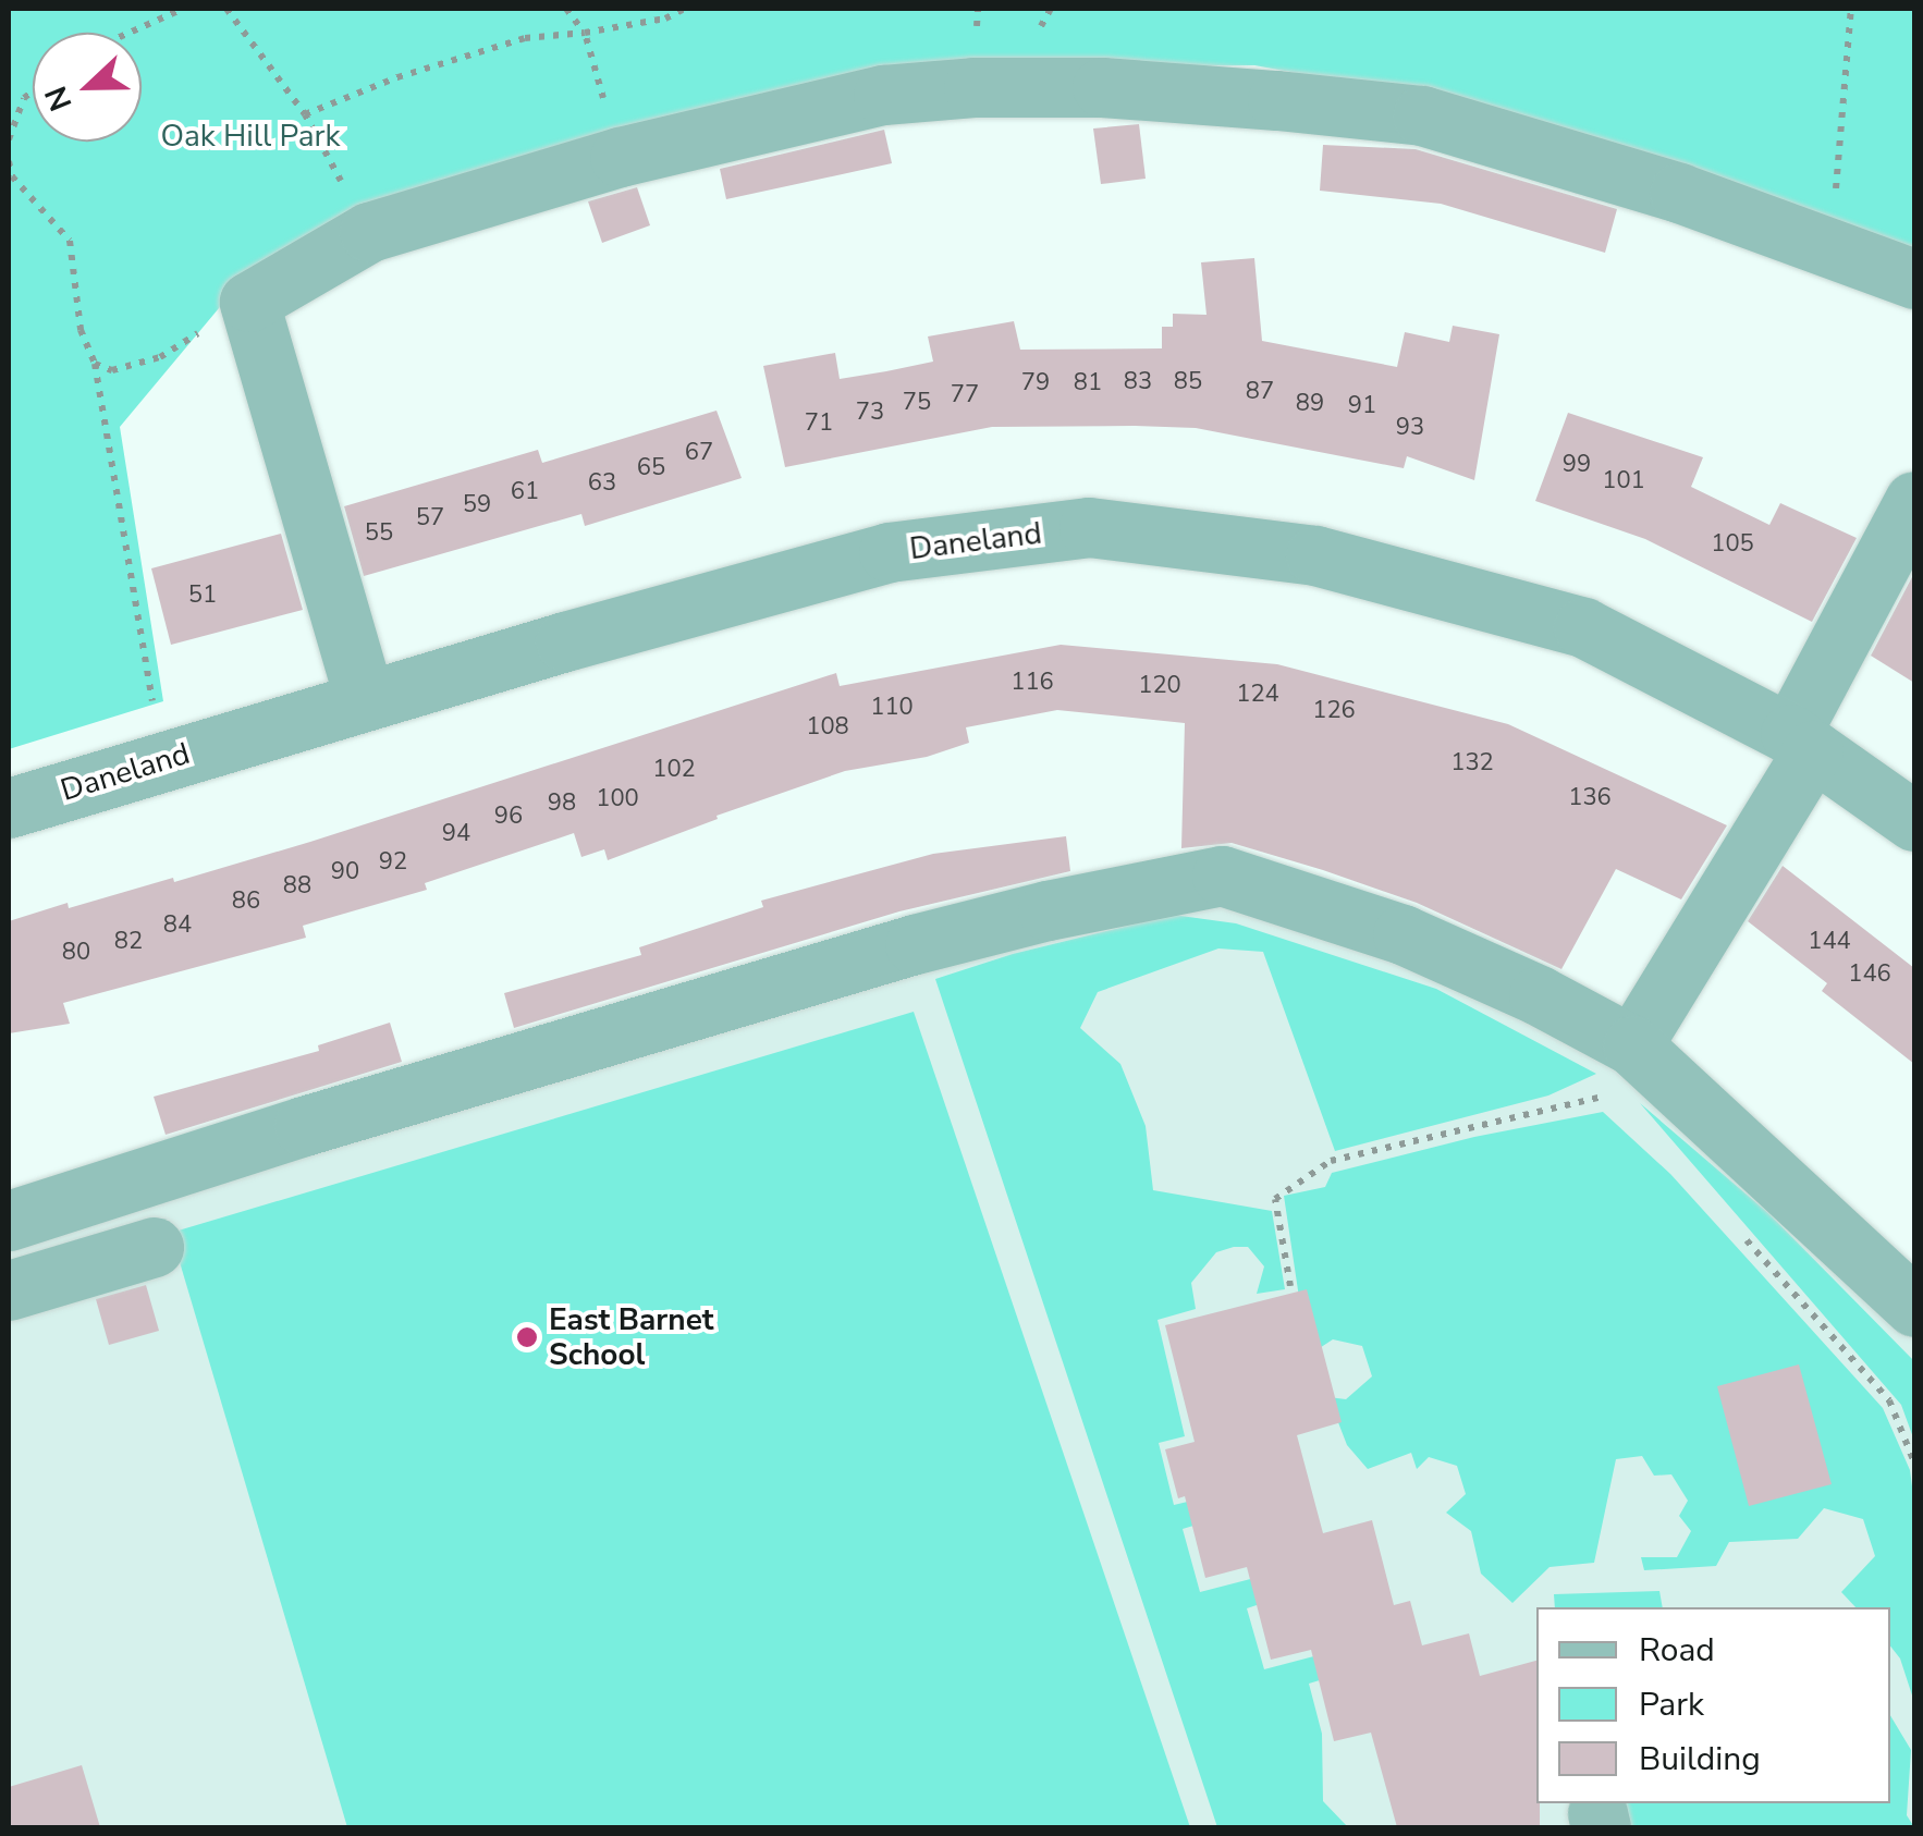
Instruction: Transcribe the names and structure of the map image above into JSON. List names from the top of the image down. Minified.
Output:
{"streets":{"street":["Daneland"]},"parks":["Oak Hill Park"],"places":["East Barnet School"],"house_numbers":["83","85","79","81","87","77","75","89","91","73","71","93","67","99","65","101","63","61","59","57","55","105","51","116","120","124","110","126","108","132","102","136","100","98","96","94","92","90","88","86","84","82","144","80","146"],"legend":["Road","Park","Building"],"north":"left"}
